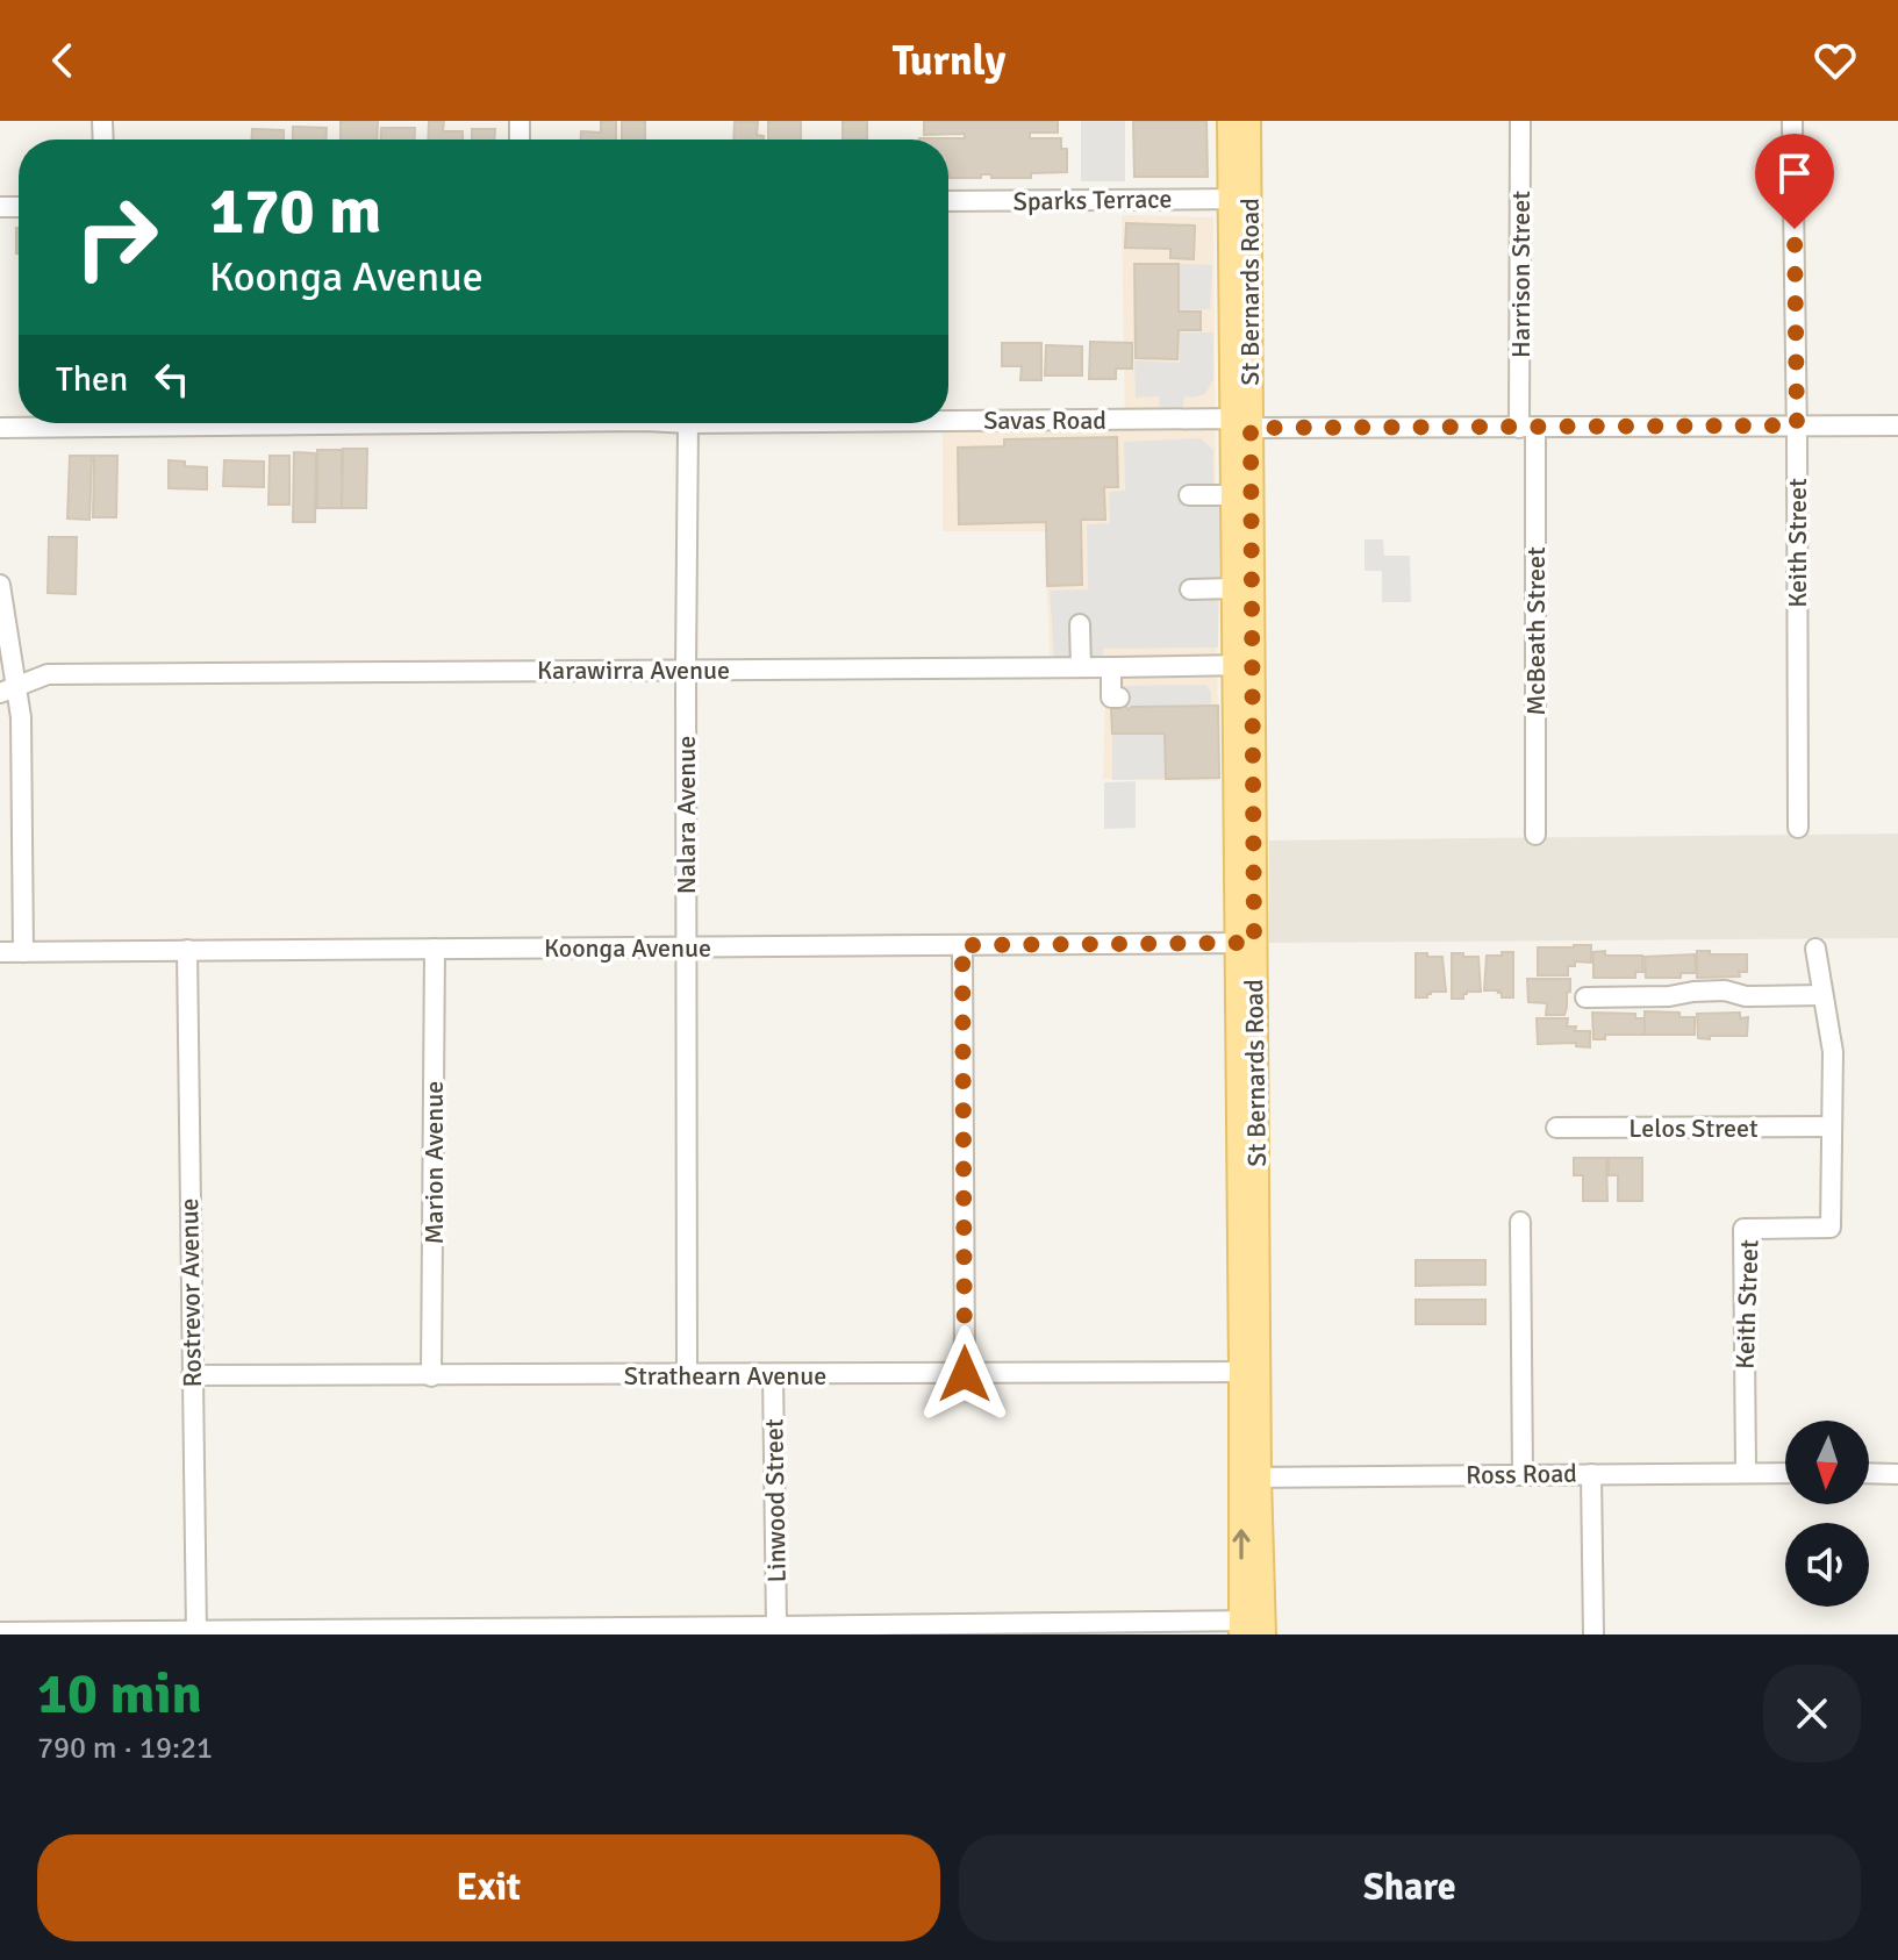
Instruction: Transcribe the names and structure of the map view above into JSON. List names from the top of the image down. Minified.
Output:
{"streets":{"main road":["St Bernards Road"],"street":["Sparks Terrace","Harrison Street","Savas Road","Keith Street","McBeath Street","Karawirra Avenue","Nalara Avenue","Koonga Avenue","Lelos Street","Marion Avenue","Rostrevor Avenue","Strathearn Avenue","Ross Road","Linwood Street"]},"crossings":[["Sparks Terrace","St Bernards Road"],["Harrison Street","Savas Road"],["Harrison Street","McBeath Street"],["St Bernards Road","Savas Road"],["St Bernards Road","Karawirra Avenue"],["St Bernards Road","Koonga Avenue"],["St Bernards Road","Strathearn Avenue"],["St Bernards Road","Ross Road"],["Savas Road","Keith Street"],["Savas Road","McBeath Street"],["Savas Road","Nalara Avenue"],["Keith Street","Lelos Street"],["Keith Street","Ross Road"],["Karawirra Avenue","Nalara Avenue"],["Nalara Avenue","Koonga Avenue"],["Nalara Avenue","Strathearn Avenue"],["Koonga Avenue","Marion Avenue"],["Koonga Avenue","Rostrevor Avenue"],["Marion Avenue","Strathearn Avenue"],["Rostrevor Avenue","Strathearn Avenue"],["Strathearn Avenue","Linwood Street"]],"north":"bottom","page":{"header":"Turnly","turn":["170 m","Koonga Avenue"],"then":"Then","heading":["10 min","790 m · 19:21"],"buttons":["Exit","Share"]}}
